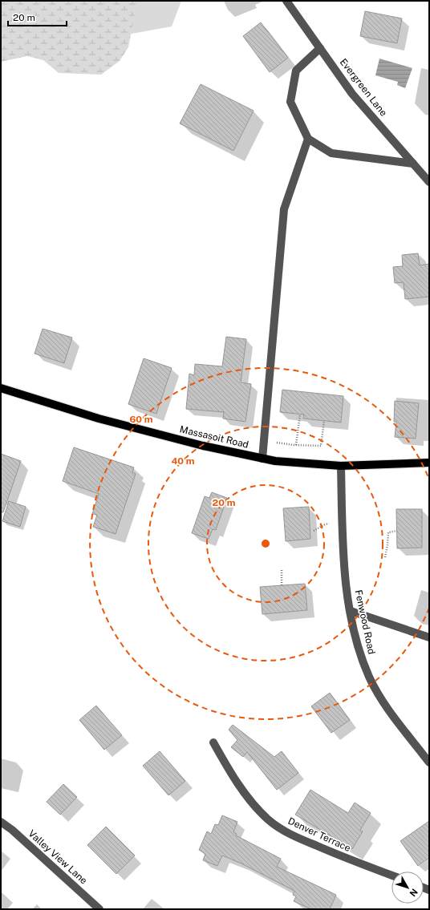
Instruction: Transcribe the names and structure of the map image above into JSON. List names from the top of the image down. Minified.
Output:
{"streets":{"main road":["Massasoit Road"],"street":["Evergreen Lane","Fenwood Road","Denver Terrace","Valley View Lane"]},"crossings":[["Massasoit Road","Fenwood Road"]],"scale_bar":"20 m","north":"bottom right","rings":["60 m","40 m","20 m"]}
